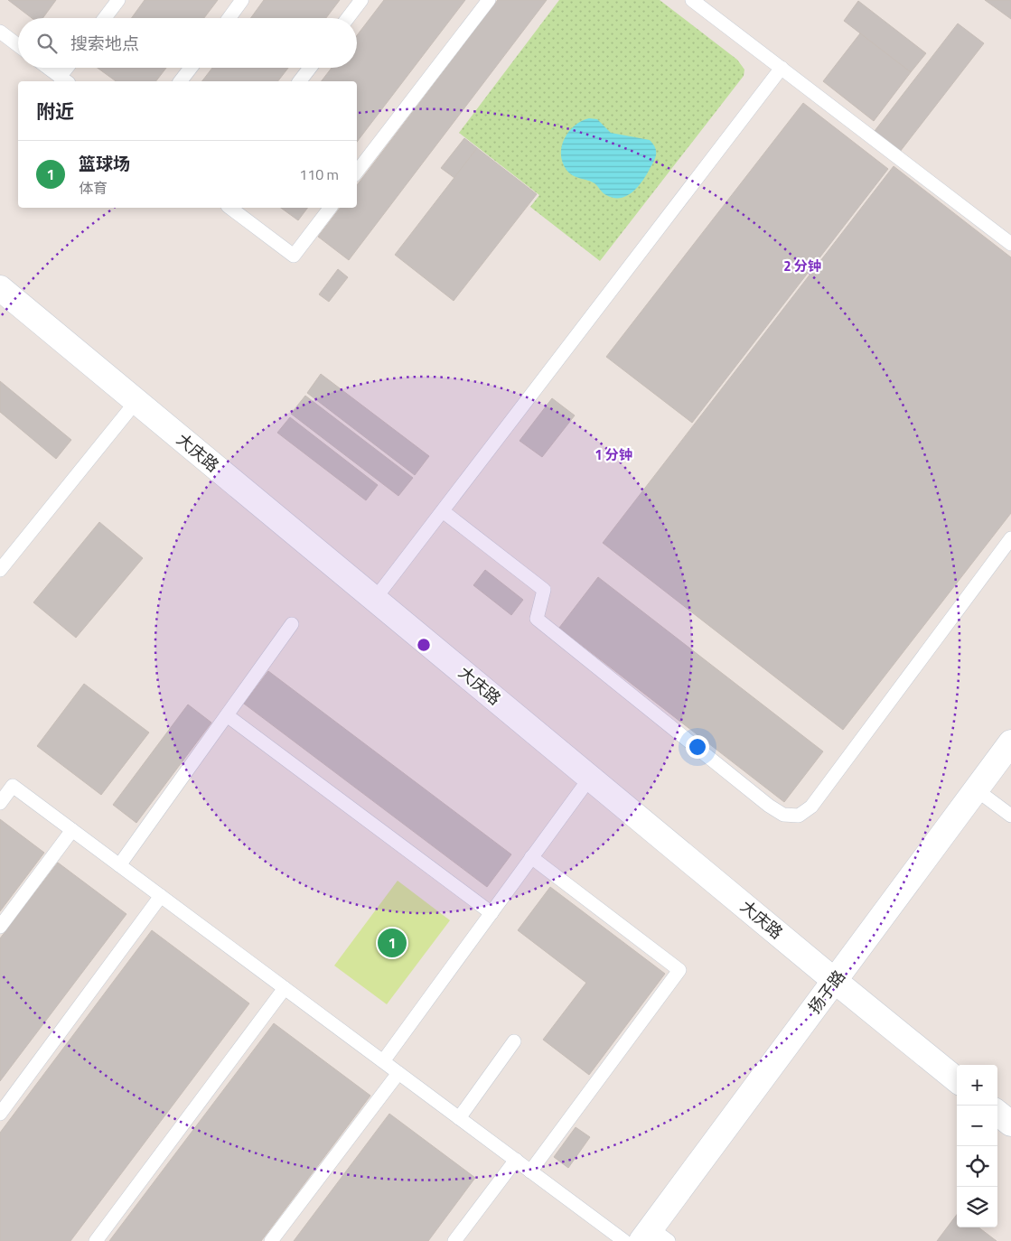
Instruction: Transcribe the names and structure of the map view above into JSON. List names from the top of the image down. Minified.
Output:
{"streets":{"street":["大庆路","扬子路"]},"crossings":[["大庆路","扬子路"]],"page":{"search":"搜索地点","heading":"附近","list":[{"mark":"1","name":"篮球场","note":"体育","value":"110 m"}],"pins":"1","map_buttons":["+","−"]},"rings":["2 分钟","1 分钟"]}
